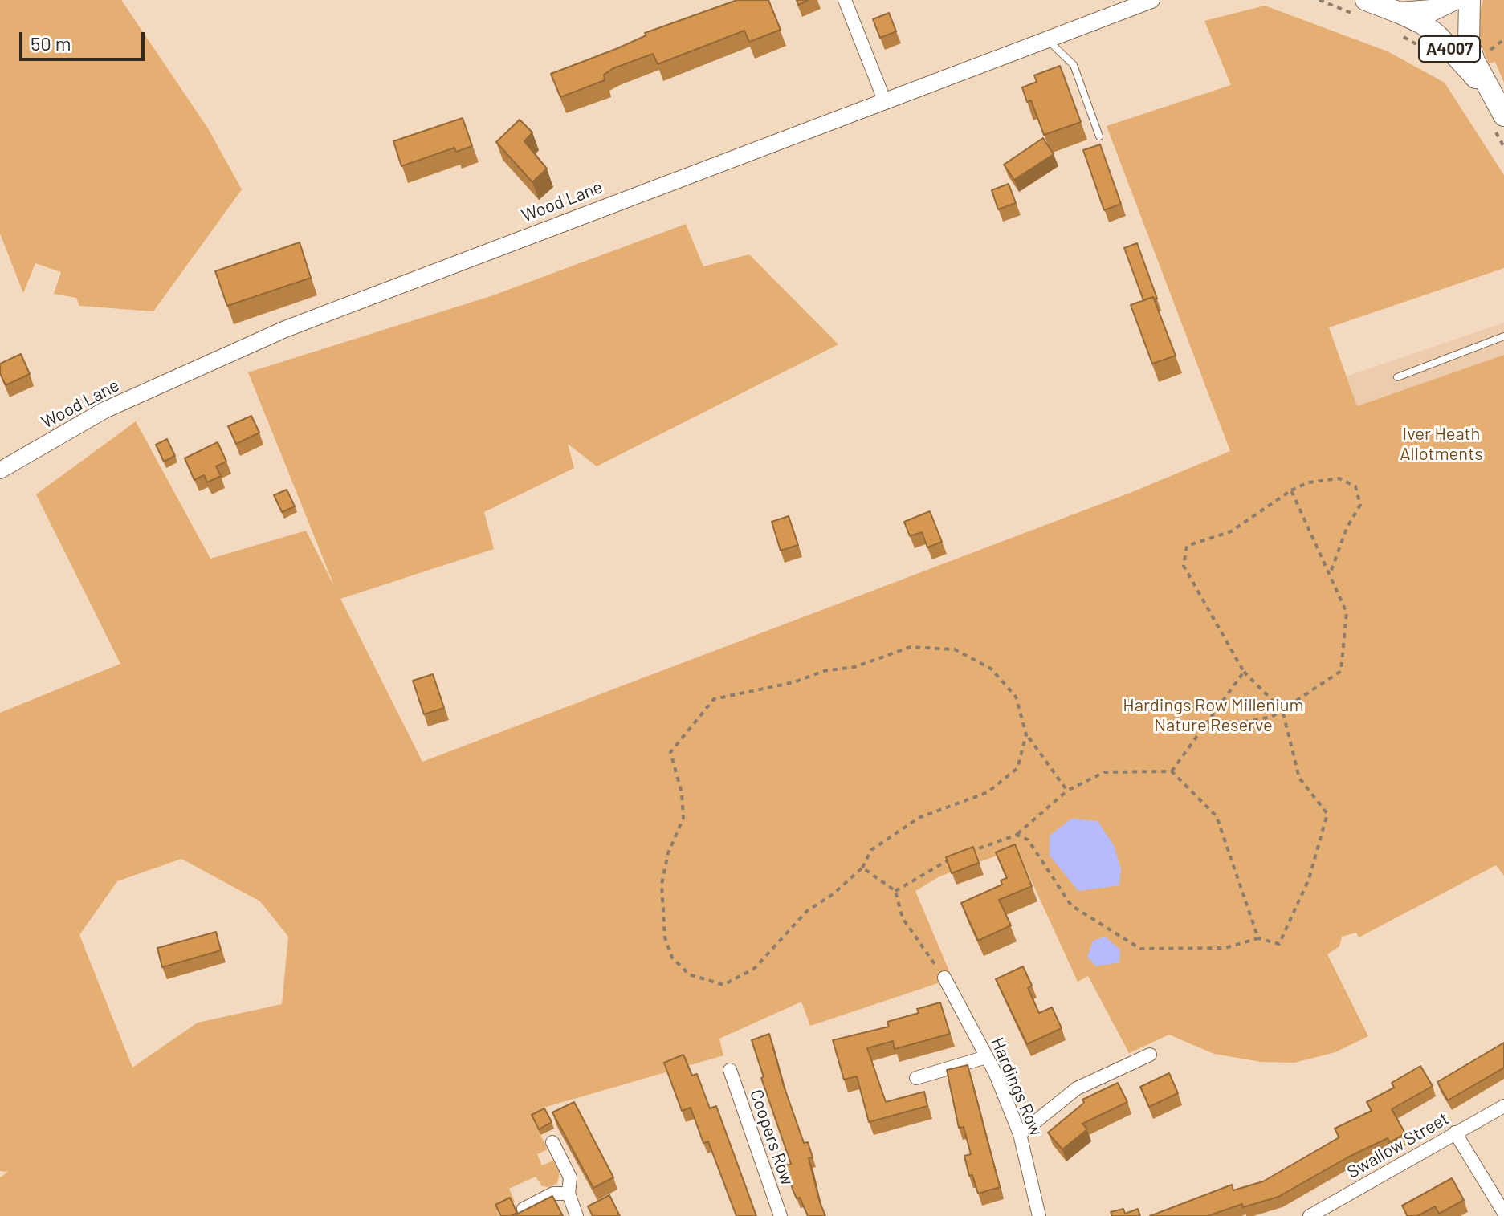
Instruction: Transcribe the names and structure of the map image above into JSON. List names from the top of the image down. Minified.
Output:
{"streets":{"main road":["A4007"],"street":["Wood Lane","Hardings Row","Coopers Row","Swallow Street"]},"parks":["Iver Heath Allotments","Hardings Row Millenium Nature Reserve"],"scale_bar":"50 m"}
